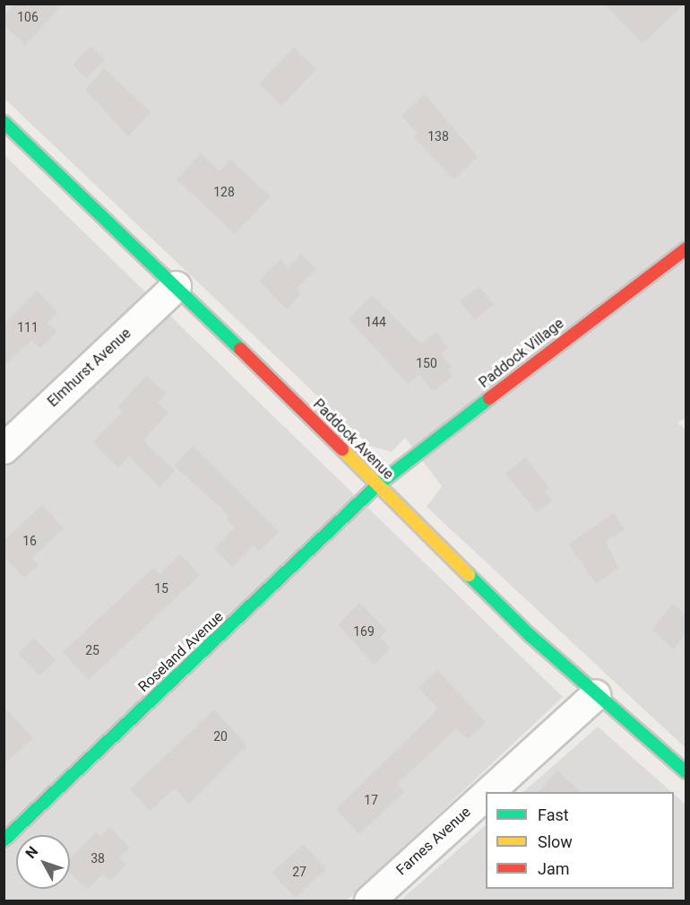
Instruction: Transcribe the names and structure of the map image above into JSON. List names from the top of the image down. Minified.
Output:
{"streets":{"main road":["Paddock Village","Paddock Avenue","Roseland Avenue"],"street":["Elmhurst Avenue","Farnes Avenue"]},"crossings":[["Paddock Village","Paddock Avenue"],["Paddock Village","Roseland Avenue"],["Elmhurst Avenue","Paddock Avenue"],["Paddock Avenue","Roseland Avenue"],["Paddock Avenue","Farnes Avenue"]],"house_numbers":["106","138","128","144","111","150","16","15","169","25","20","17","38","27"],"legend":["Fast","Slow","Jam"],"north":"top left"}
